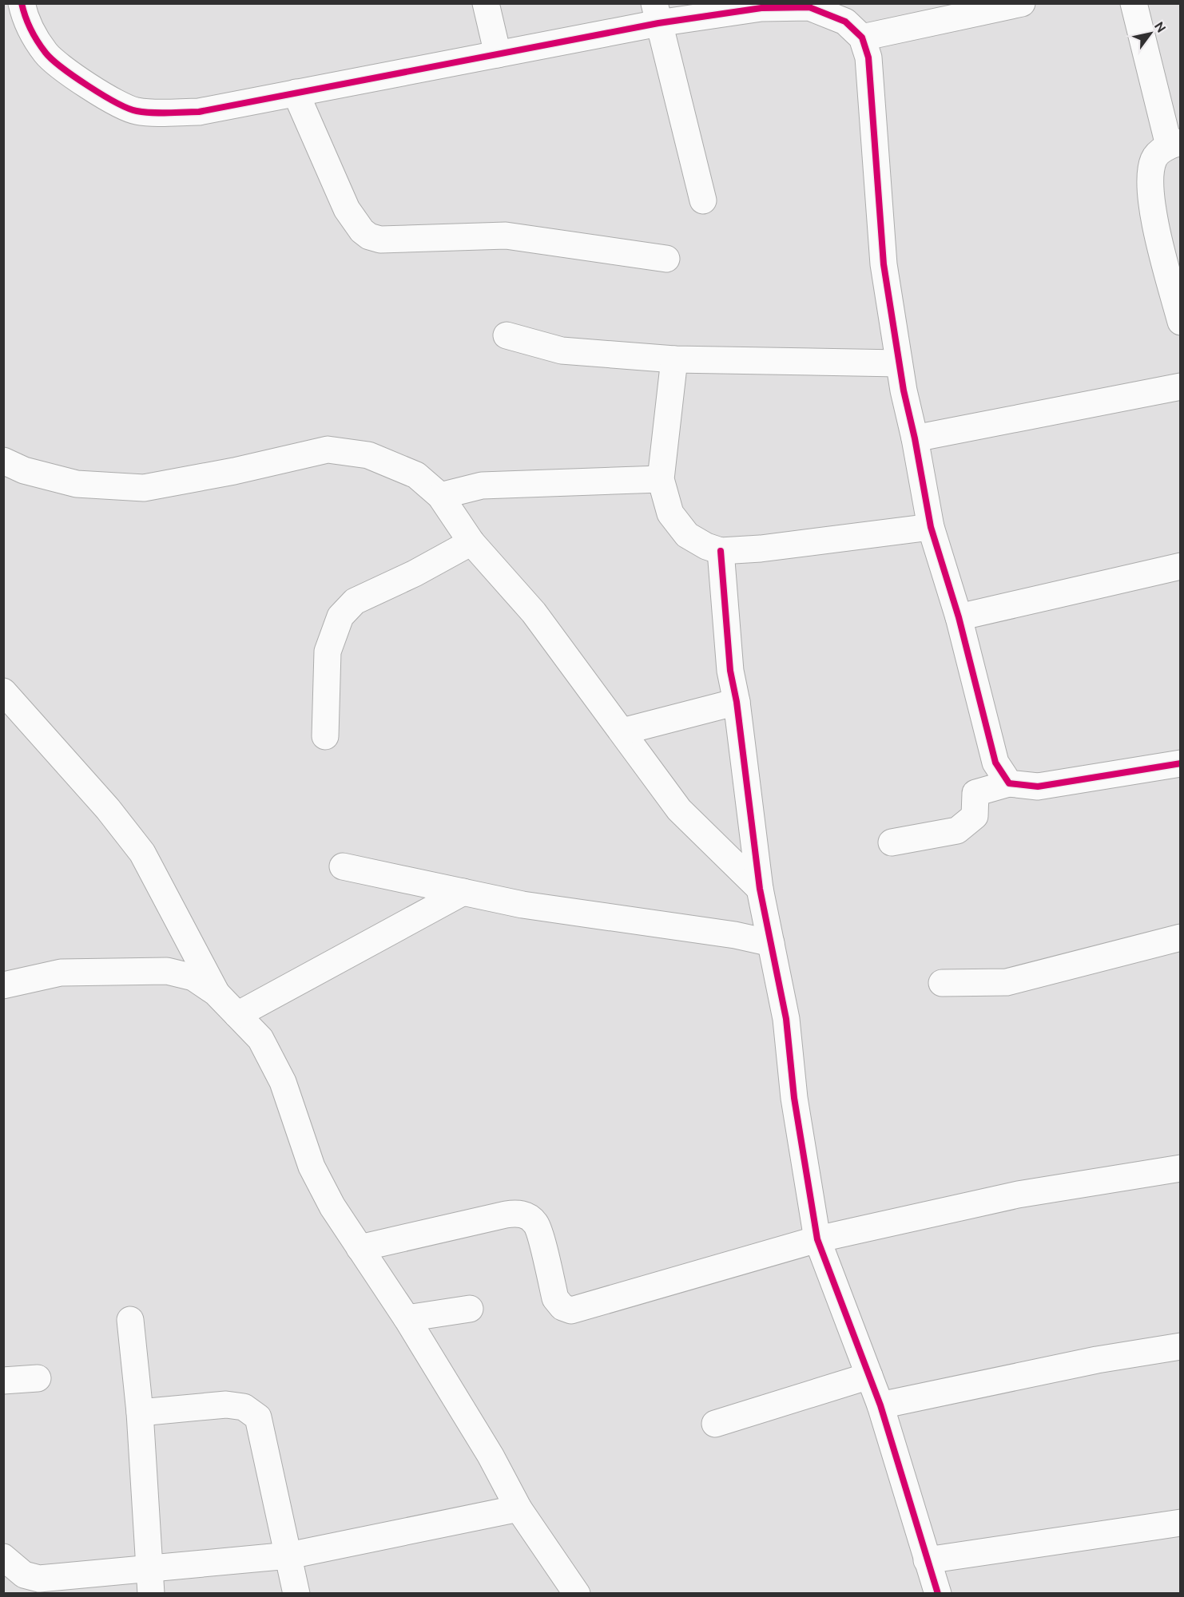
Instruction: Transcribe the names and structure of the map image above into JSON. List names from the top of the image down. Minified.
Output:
{"north":"top right"}
